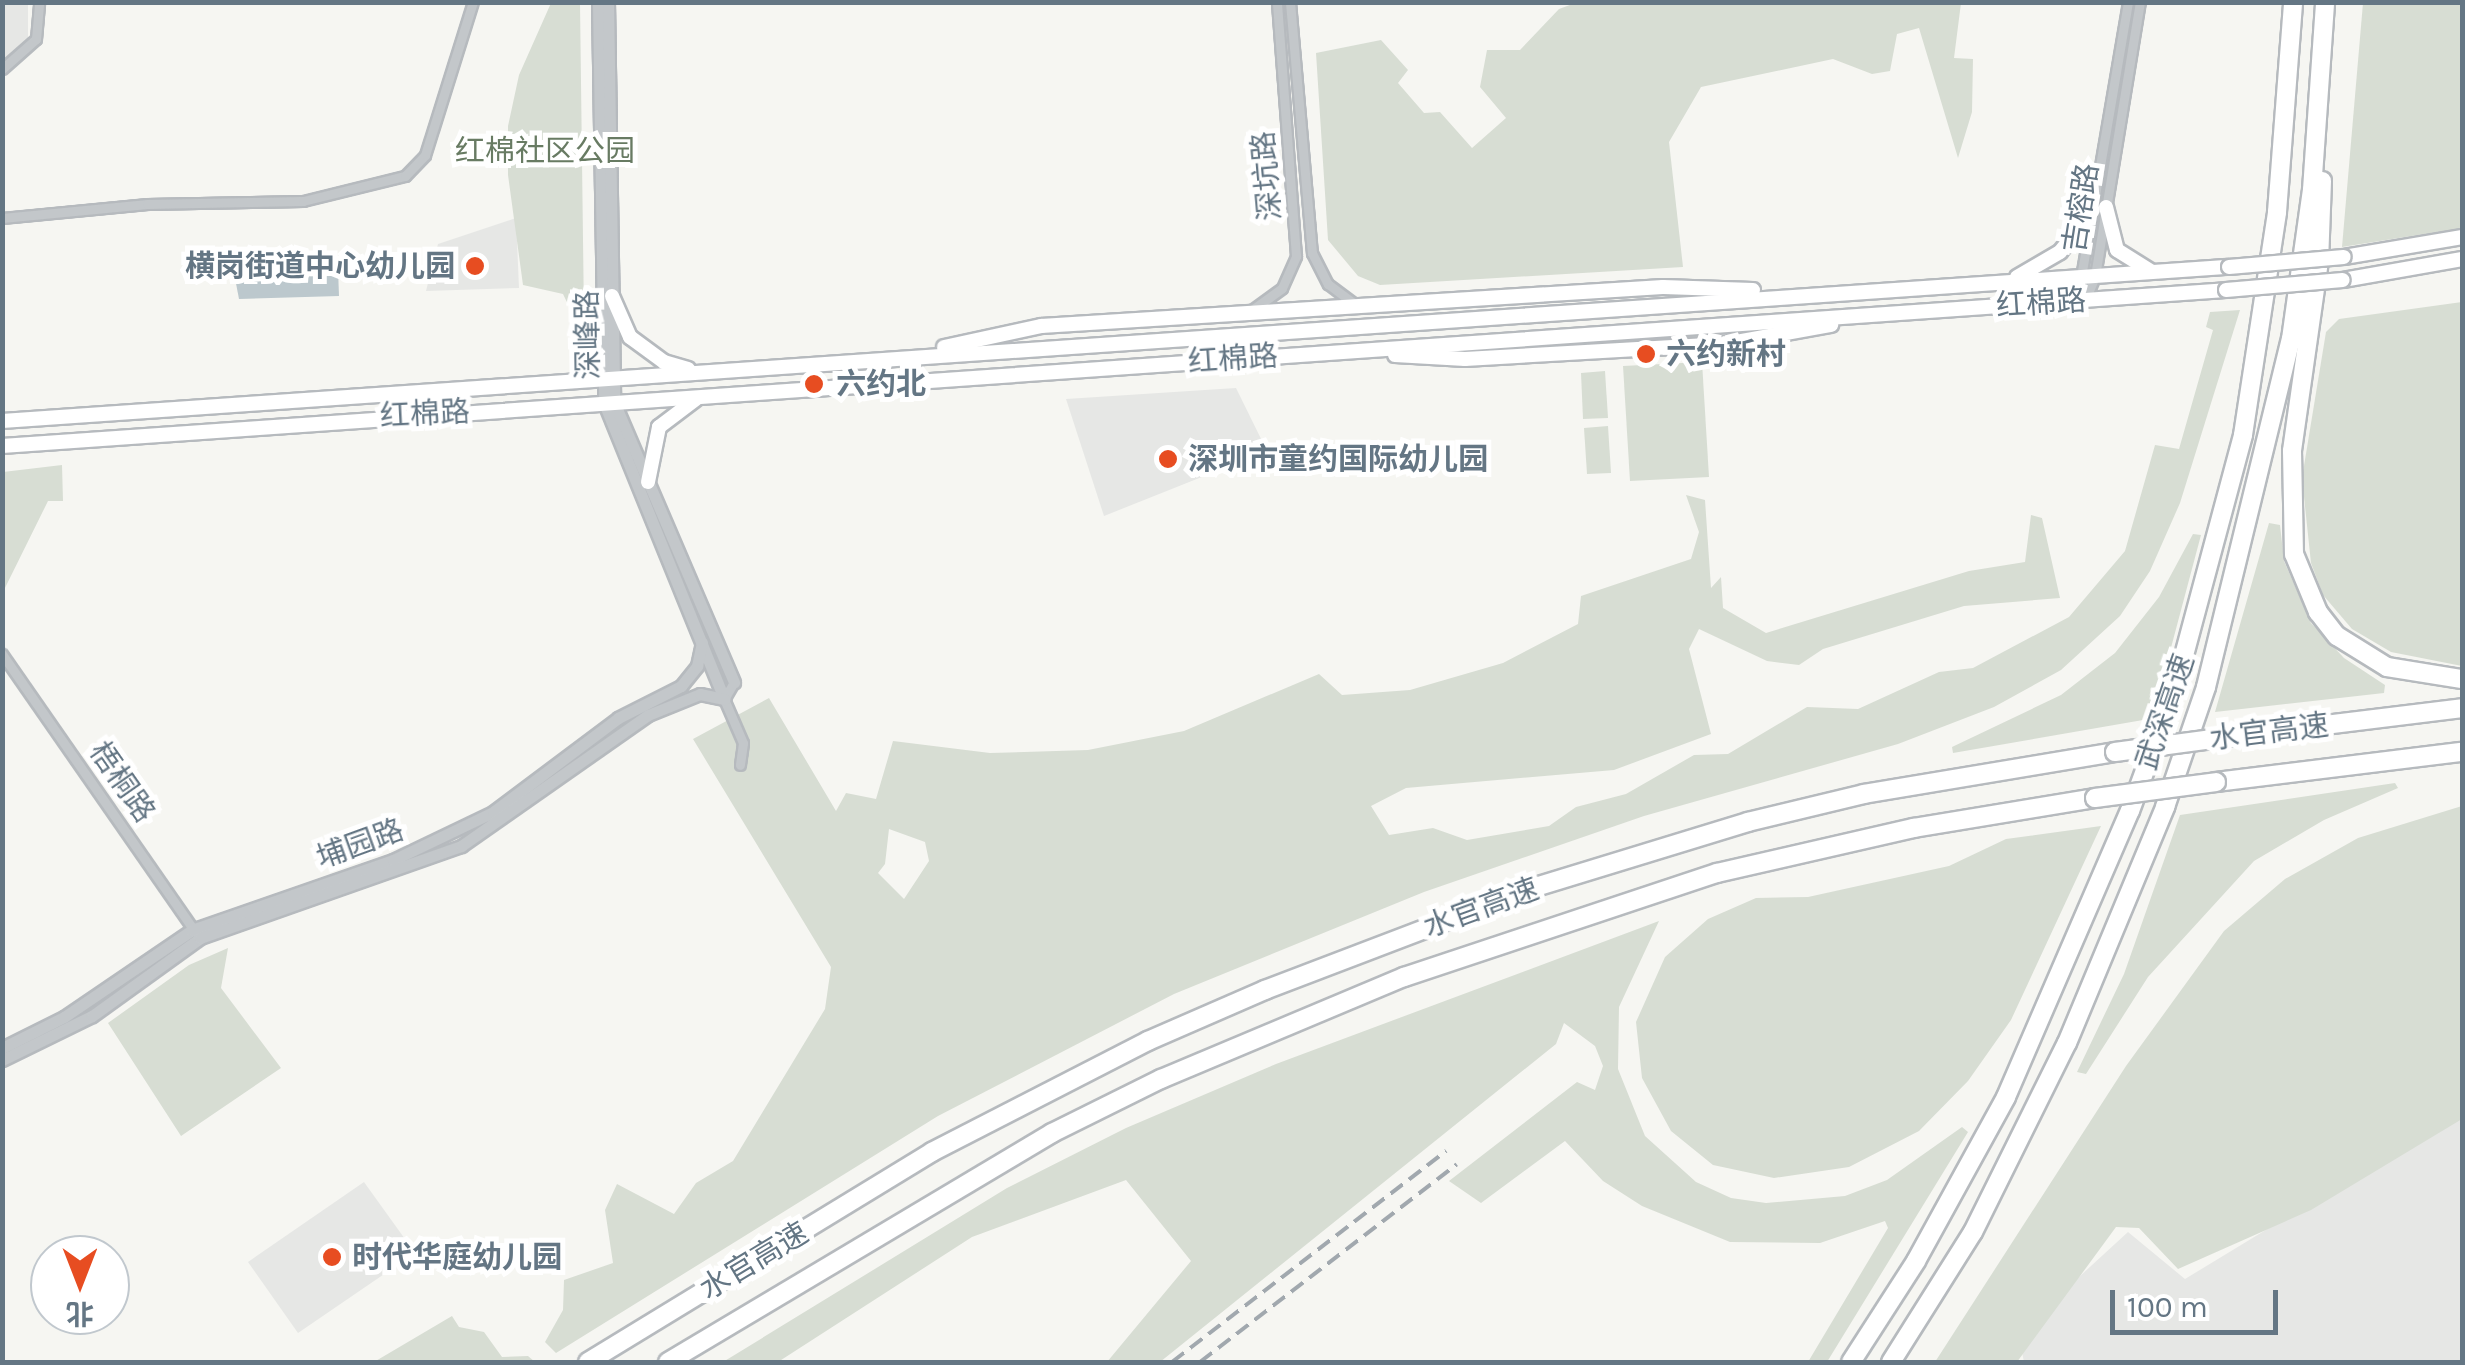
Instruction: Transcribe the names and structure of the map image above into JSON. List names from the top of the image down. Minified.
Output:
{"streets":{"highway":["武深高速","水官高速"],"main road":["红棉路"],"street":["深坑路","吉榕路","深峰路","梧桐路","埔园路"]},"crossings":[["吉榕路","红棉路"],["红棉路","深峰路"],["深峰路","埔园路"],["梧桐路","埔园路"]],"parks":["红棉社区公园"],"places":["横岗街道中心幼儿园","六约新村","六约北","深圳市童约国际幼儿园","时代华庭幼儿园"],"scale_bar":"100 m","north":"bottom"}
